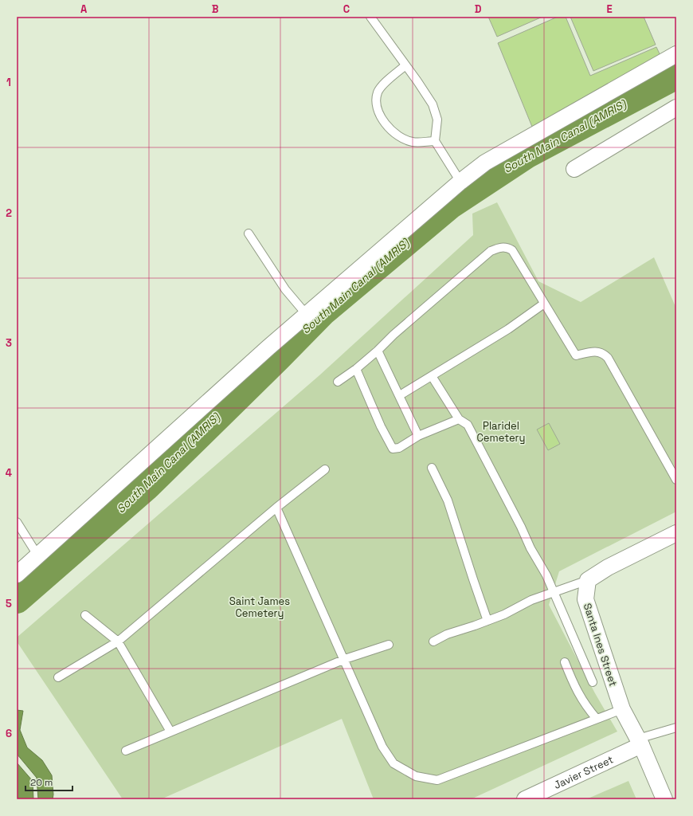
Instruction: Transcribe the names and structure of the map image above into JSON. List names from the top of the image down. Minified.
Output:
{"streets":{"street":["Santa Ines Street","Javier Street"]},"crossings":[["Santa Ines Street","Javier Street"]],"water":["South Main Canal (AMRIS)"],"parks":["Plaridel Cemetery","Saint James Cemetery"],"scale_bar":"20 m","grid":{"columns":["A","B","C","D","E"],"rows":["1","2","3","4","5","6"]}}
